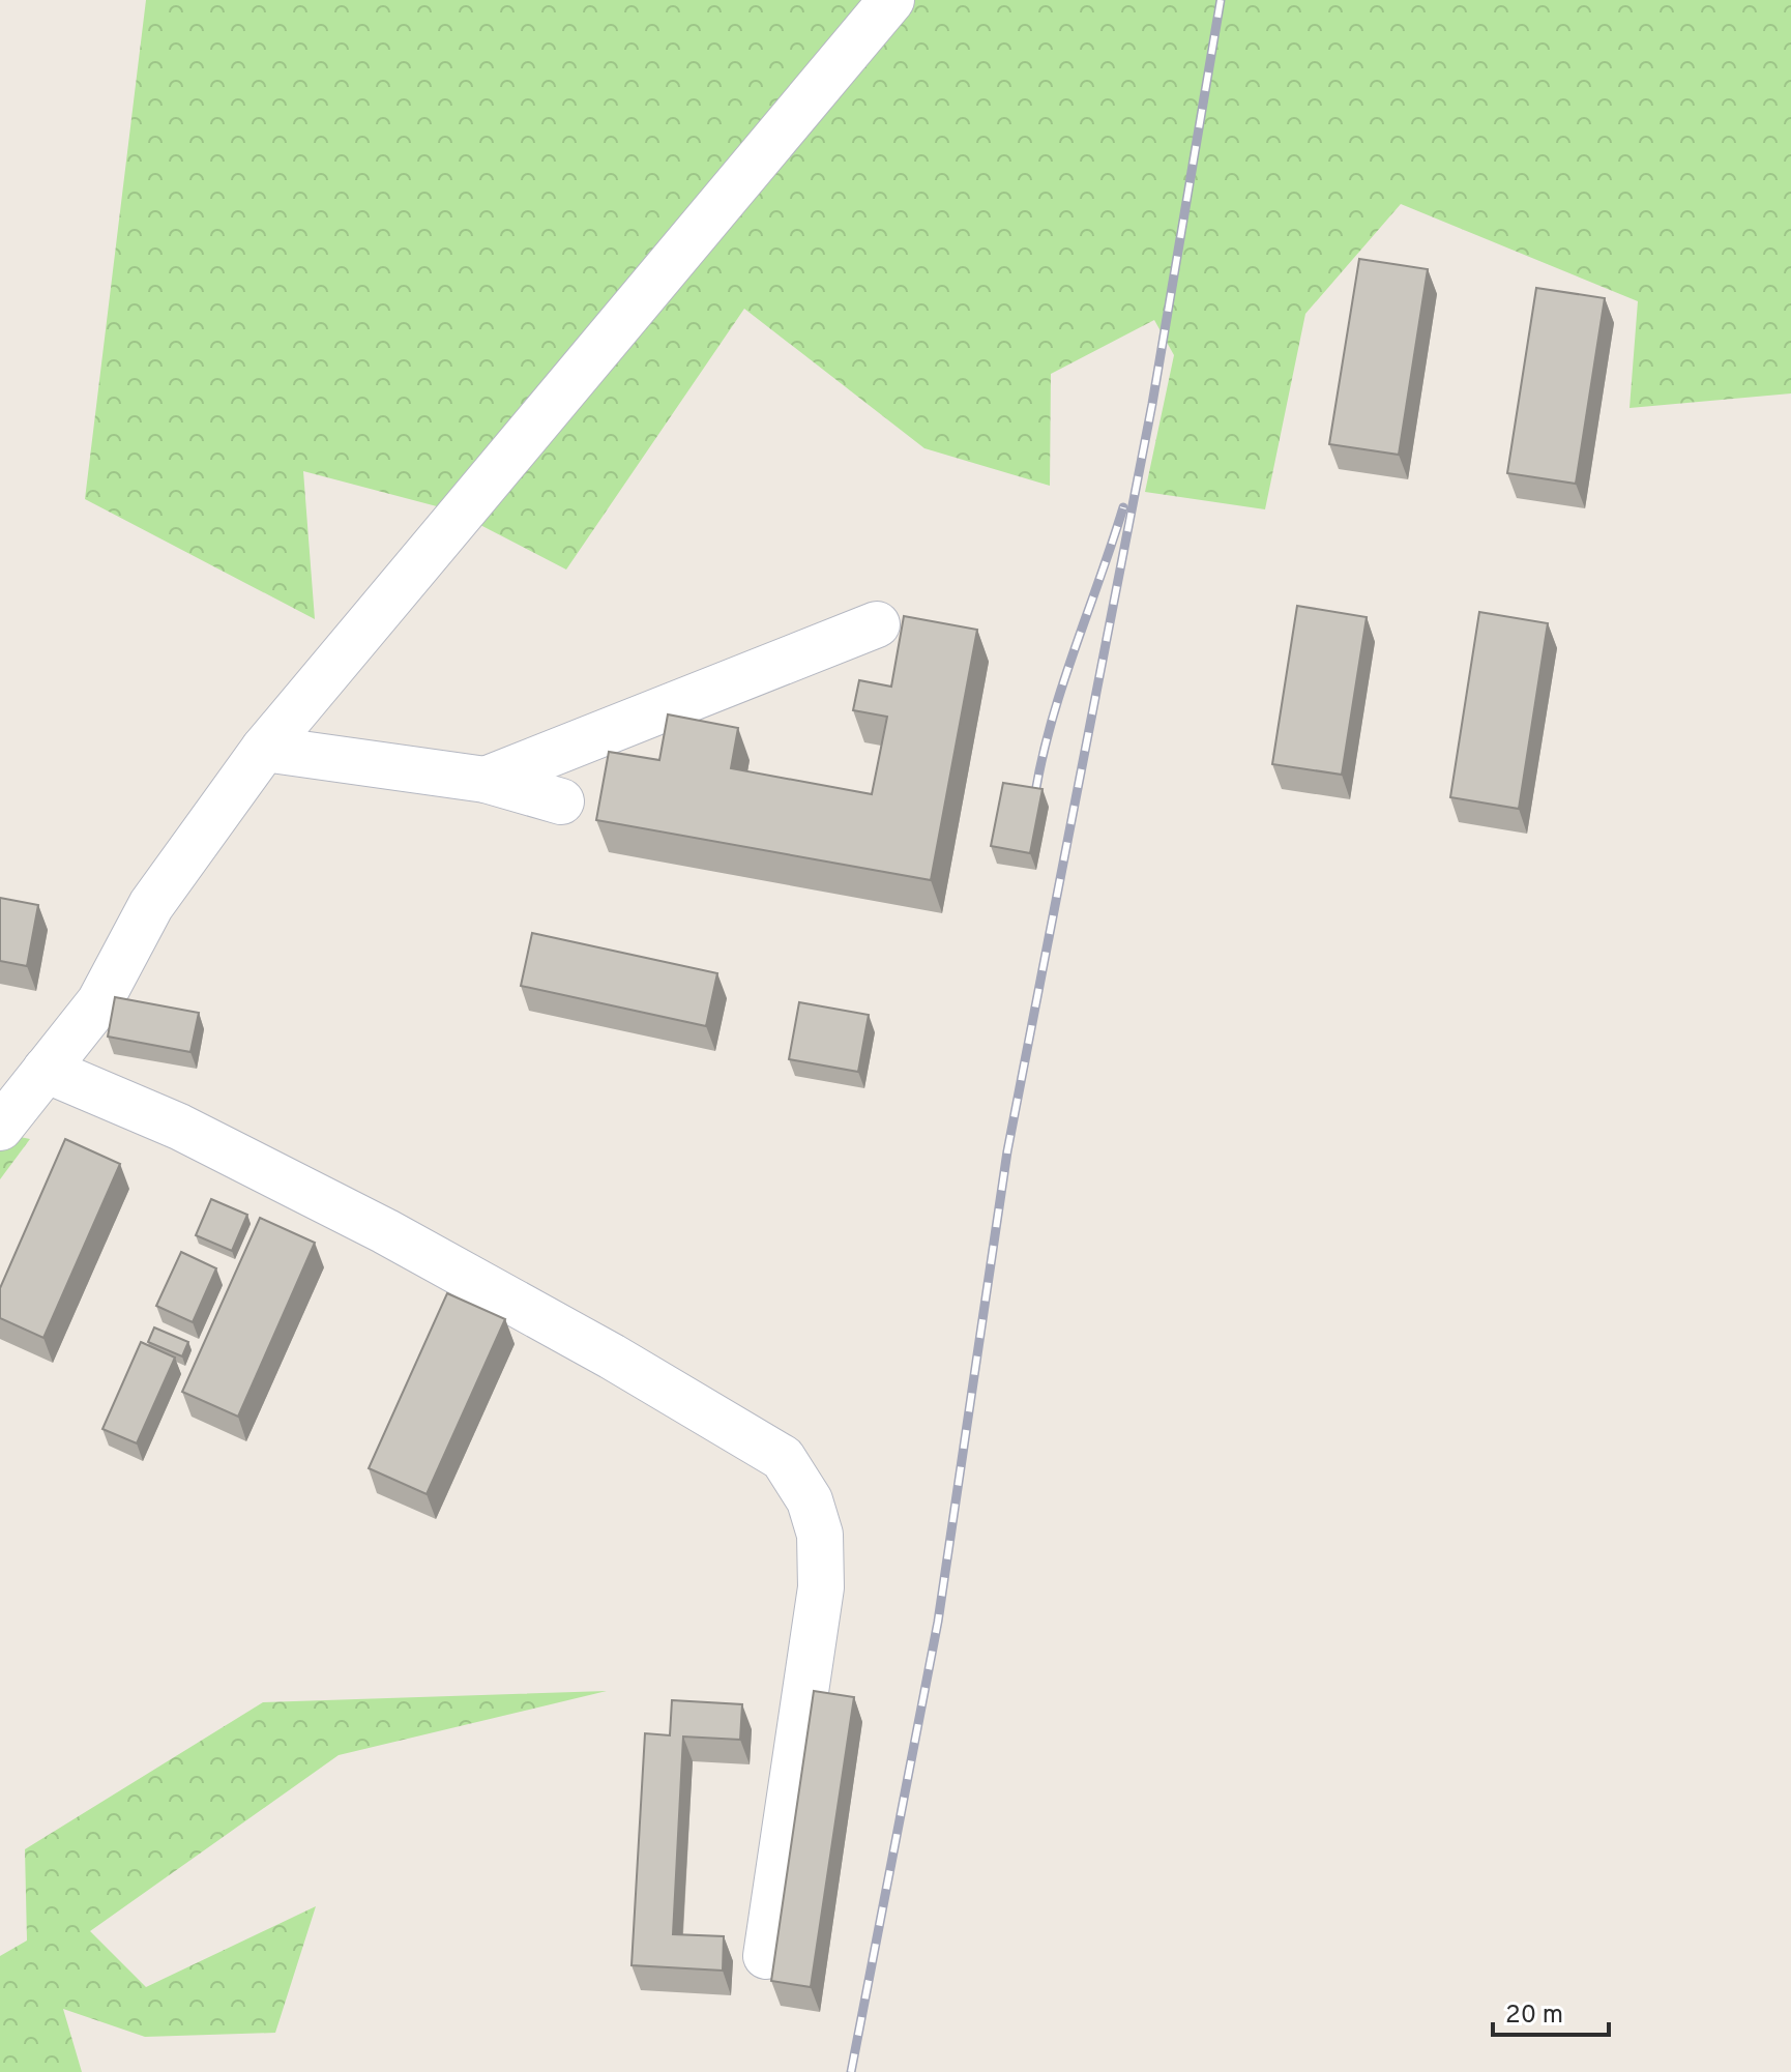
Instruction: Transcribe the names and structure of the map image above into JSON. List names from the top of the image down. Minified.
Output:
{"scale_bar":"20 m"}
